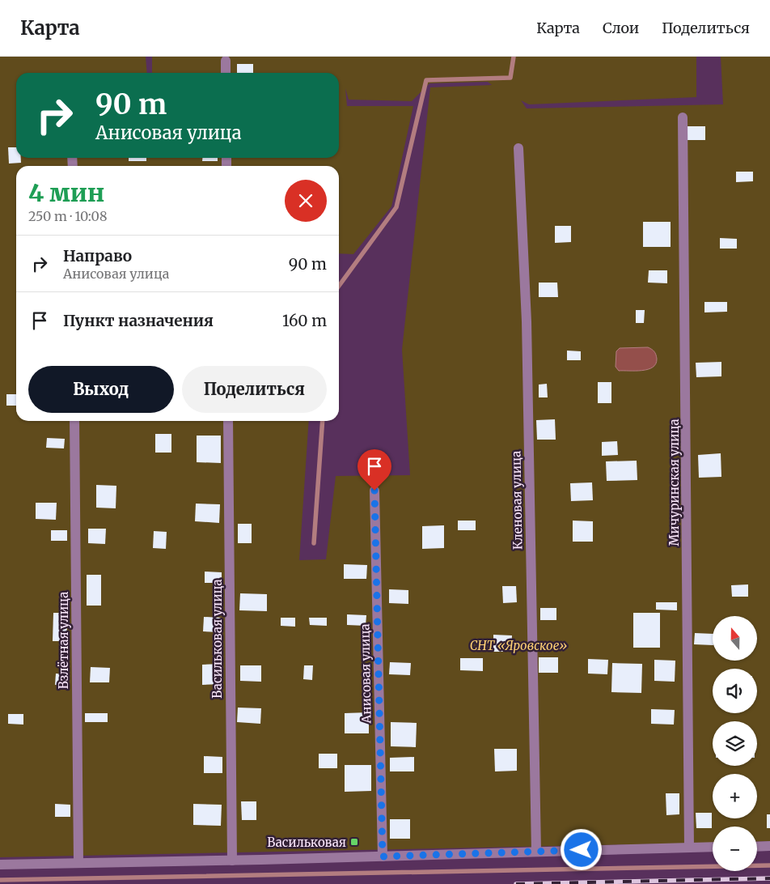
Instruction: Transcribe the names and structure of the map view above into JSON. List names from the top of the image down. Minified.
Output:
{"streets":{"street":["Мичуринская улица","Кленовая улица","Васильковая улица","Взлётная улица","Анисовая улица"]},"parks":["СНТ «Яровское»"],"places":{"transit":["Васильковая"]},"north":"top","page":{"header":"Карта","nav":["Карта","Слои","Поделиться"],"turn":["90 m","Анисовая улица"],"heading":["4 мин","250 m · 10:08"],"list":[{"name":"Направо","note":"Анисовая улица","value":"90 m"},{"name":"Пункт назначения","value":"160 m"}],"buttons":["Выход","Поделиться"],"map_buttons":["+","−"]}}
